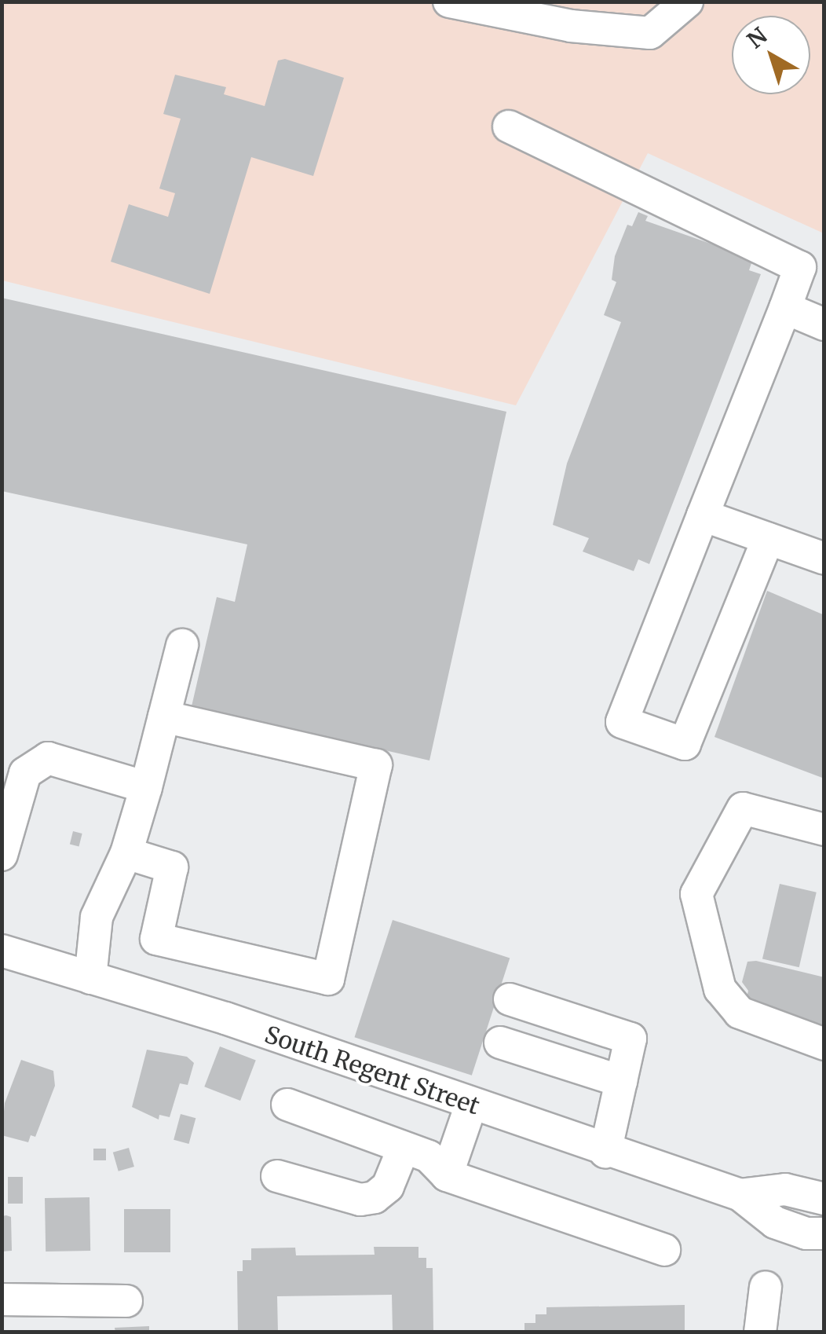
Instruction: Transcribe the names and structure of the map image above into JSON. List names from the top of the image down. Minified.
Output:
{"streets":{"street":["South Regent Street"]},"north":"top left"}
